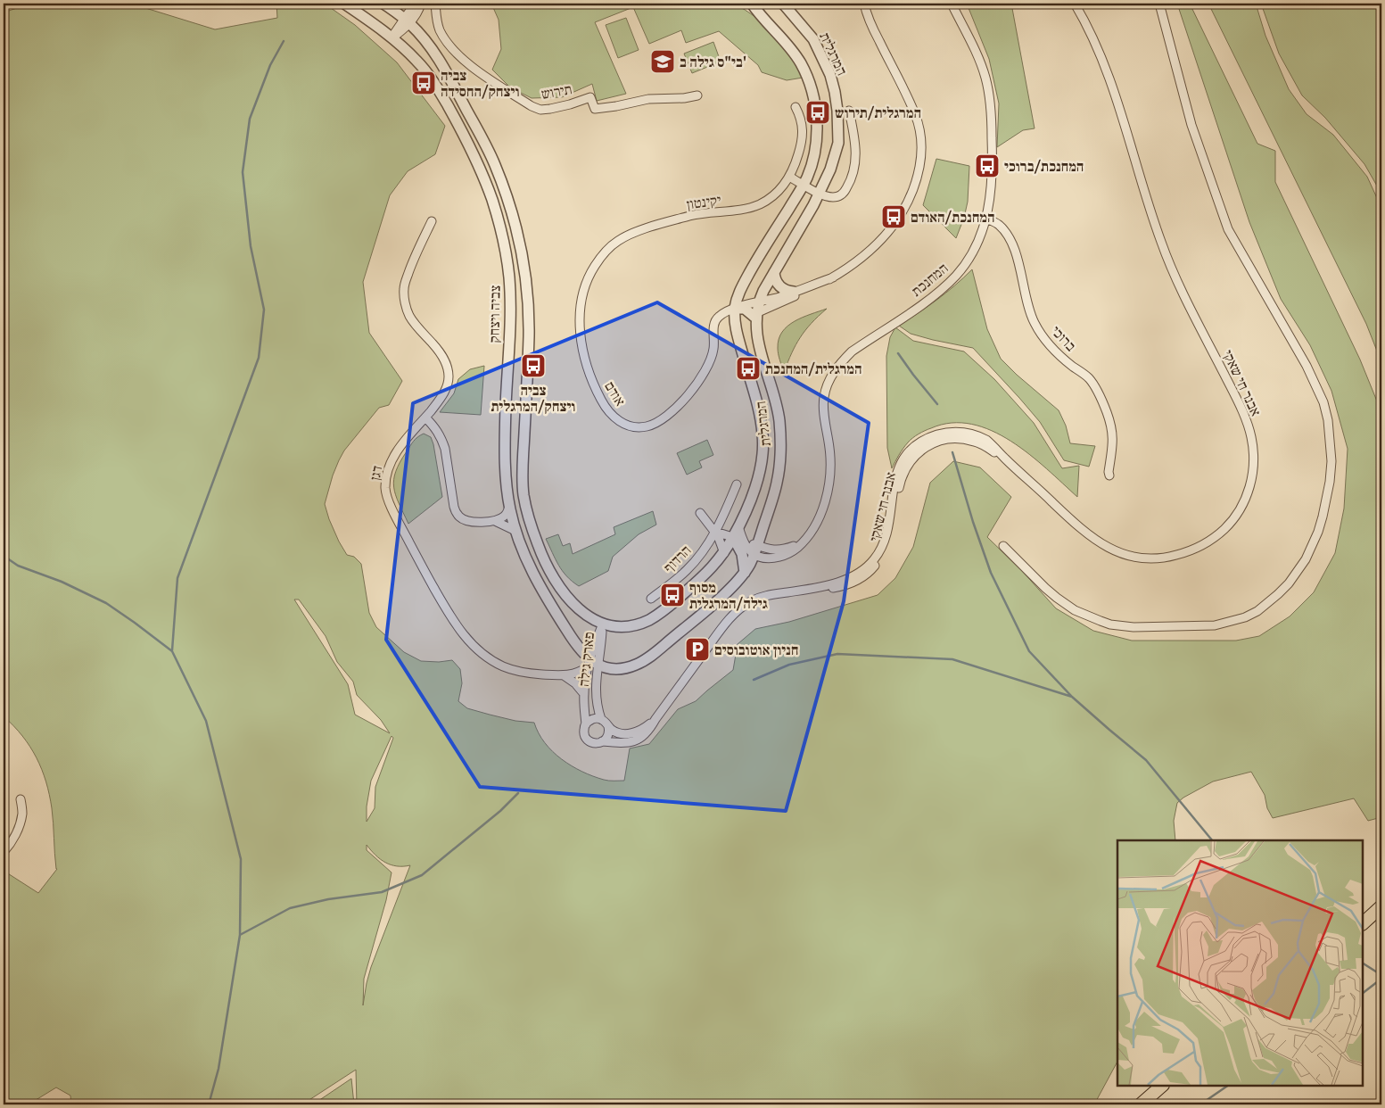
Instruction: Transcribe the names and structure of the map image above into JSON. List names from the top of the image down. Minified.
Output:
{"streets":{"street":["המרגלית","תירוש","יקינטון","המחנכת","צביה ויצחק","ברוכי","אבנר חי שאקי","אודם","דגן","הרדוף","פארק גילה"]},"crossings":[["המרגלית","המחנכת"],["המרגלית","צביה ויצחק"],["המרגלית","דגן"],["המרגלית","פארק גילה"],["יקינטון","אודם"],["המחנכת","ברוכי"],["צביה ויצחק","דגן"],["צביה ויצחק","פארק גילה"],["אבנר חי שאקי","פארק גילה"],["דגן","פארק גילה"]],"places":{"school or university":["בי\"ס גילה ב'"],"bus stop":["צביה ויצחק/החסידה","המרגלית/תירוש","המחנכת/ברוכי","המחנכת/האודם","צביה ויצחק/המרגלית","המרגלית/המחנכת","מסוף גילה/המרגלית"],"parking":["חניון אוטובוסים"]}}
